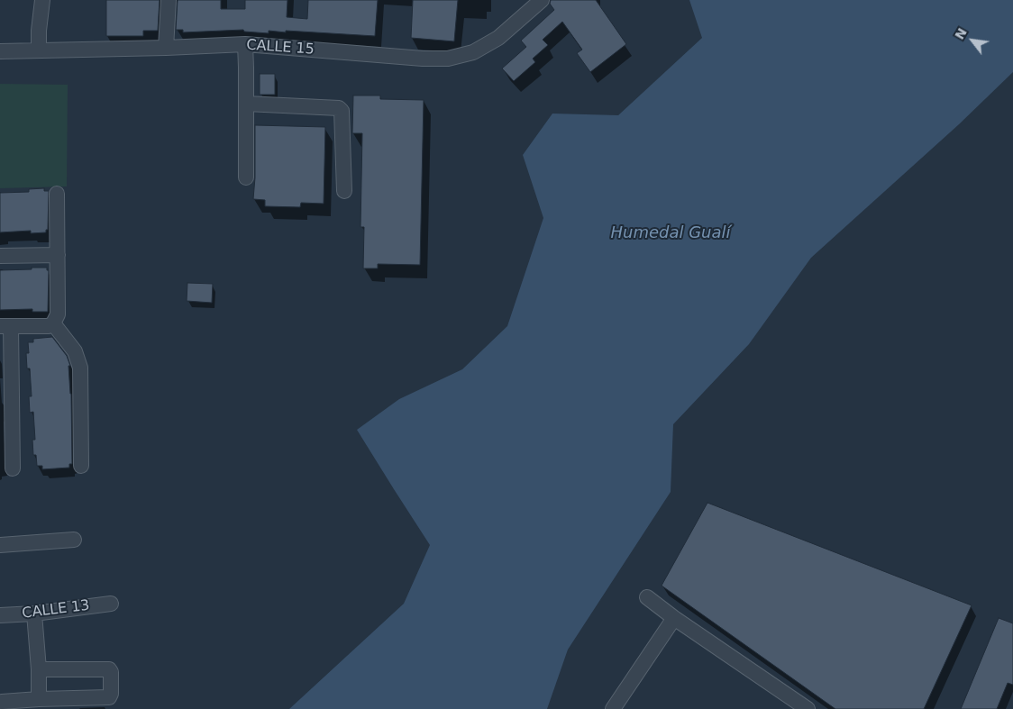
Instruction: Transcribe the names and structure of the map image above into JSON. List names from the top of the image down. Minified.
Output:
{"streets":{"street":["CALLE 15","CALLE 13"]},"water":["Humedal Gualí"],"north":"top left"}
